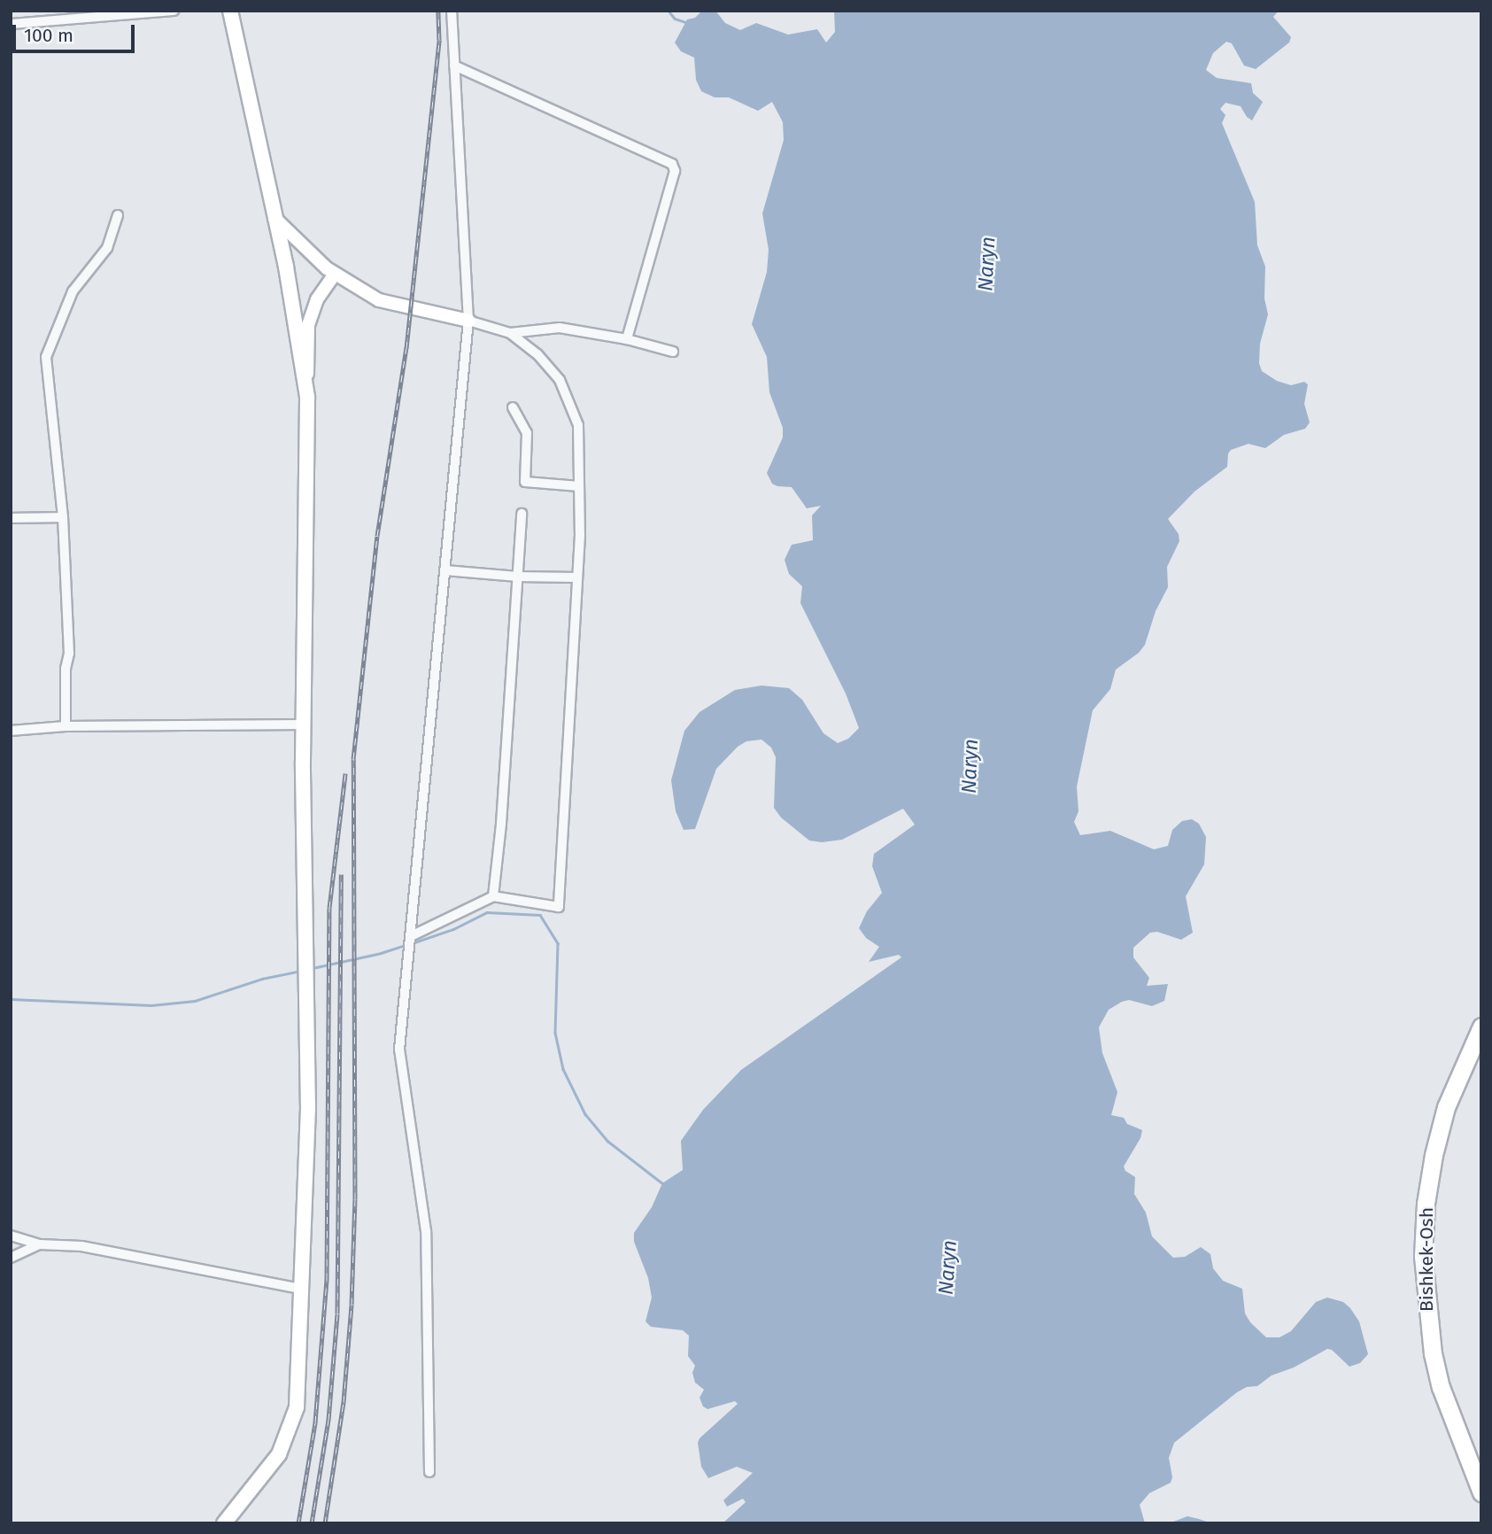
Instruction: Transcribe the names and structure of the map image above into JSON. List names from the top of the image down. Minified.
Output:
{"streets":{"highway":["Bishkek-Osh"]},"water":["Naryn"],"scale_bar":"100 m"}
